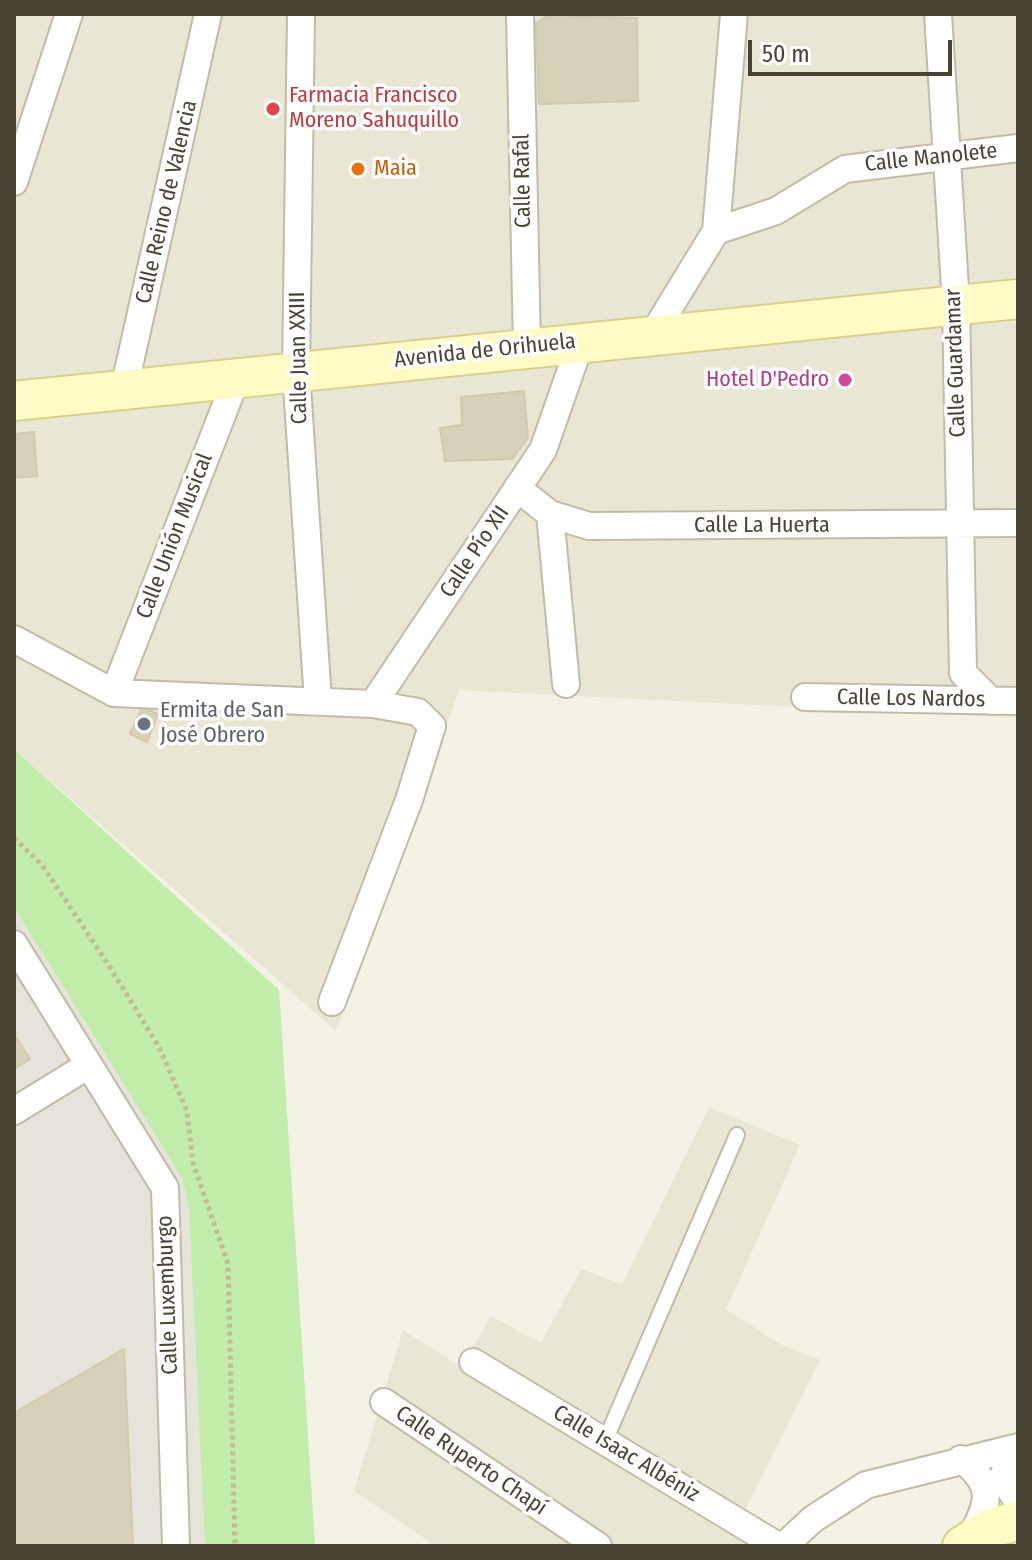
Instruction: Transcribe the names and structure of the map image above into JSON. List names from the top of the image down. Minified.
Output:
{"streets":{"main road":["Avenida de Orihuela"],"street":["Calle Manolete","Calle Rafal","Calle Reino de Valencia","Calle Juan XXIII","Calle Guardamar","Calle La Huerta","Calle Unión Musical","Calle Pío XII","Calle Los Nardos","Calle Luxemburgo","Calle Isaac Albéniz","Calle Ruperto Chapí"]},"crossings":[["Calle Manolete","Calle Guardamar"],["Calle Rafal","Avenida de Orihuela"],["Calle Reino de Valencia","Avenida de Orihuela"],["Avenida de Orihuela","Calle Juan XXIII"],["Avenida de Orihuela","Calle Guardamar"],["Avenida de Orihuela","Calle Unión Musical"],["Avenida de Orihuela","Calle Pío XII"],["Calle Guardamar","Calle La Huerta"],["Calle Guardamar","Calle Los Nardos"],["Calle La Huerta","Calle Pío XII"]],"places":["Farmacia Francisco Moreno Sahuquillo","Maia","Hotel D'Pedro","Ermita de San José Obrero"],"scale_bar":"50 m"}
